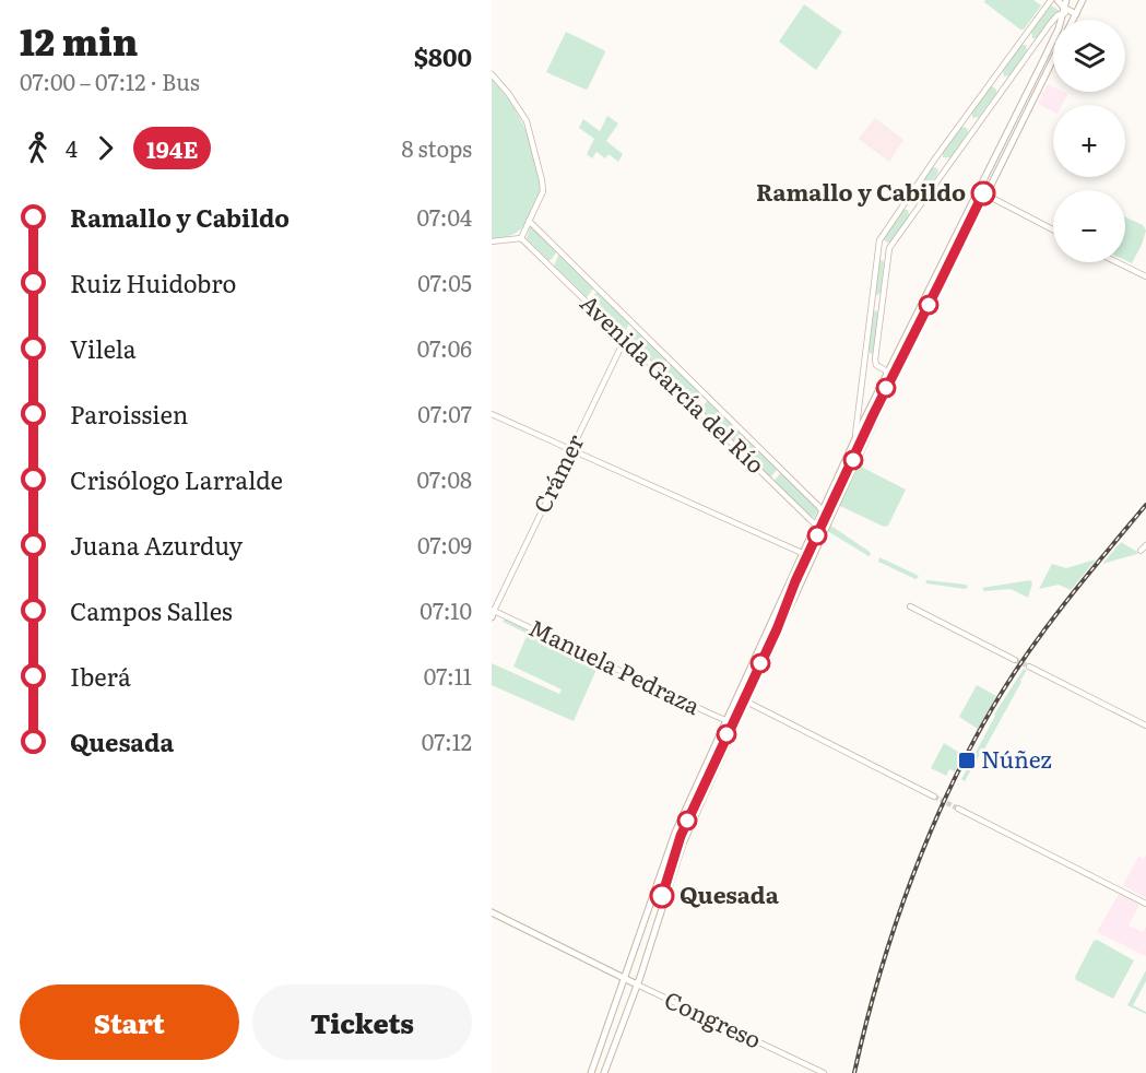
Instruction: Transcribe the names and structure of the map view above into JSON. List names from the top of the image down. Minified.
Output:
{"streets":{"street":["Avenida García del Río","Crámer","Manuela Pedraza","Congreso"]},"crossings":[["Avenida García del Río","Crámer"],["Crámer","Manuela Pedraza"]],"places":{"other":["Ramallo y Cabildo","Quesada"],"transit":["Núñez"]},"lines":["bus line 194E"],"page":{"heading":["12 min","07:00 – 07:12 · Bus","$800"],"map_buttons":["+","−"],"legs":["4","194E","8 stops"],"list":[{"name":"Ramallo y Cabildo","value":"07:04"},{"name":"Ruiz Huidobro","value":"07:05"},{"name":"Vilela","value":"07:06"},{"name":"Paroissien","value":"07:07"},{"name":"Crisólogo Larralde","value":"07:08"},{"name":"Juana Azurduy","value":"07:09"},{"name":"Campos Salles","value":"07:10"},{"name":"Iberá","value":"07:11"},{"name":"Quesada","value":"07:12"}],"buttons":["Start","Tickets"]}}
